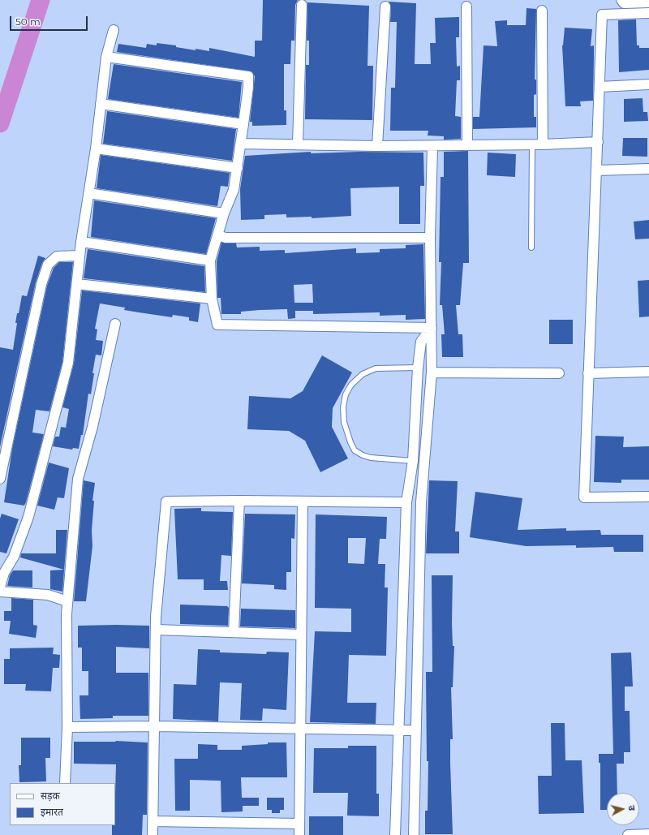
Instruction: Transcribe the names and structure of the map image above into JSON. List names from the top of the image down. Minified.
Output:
{"legend":["सड़क","इमारत"],"scale_bar":"50 m","north":"right"}
